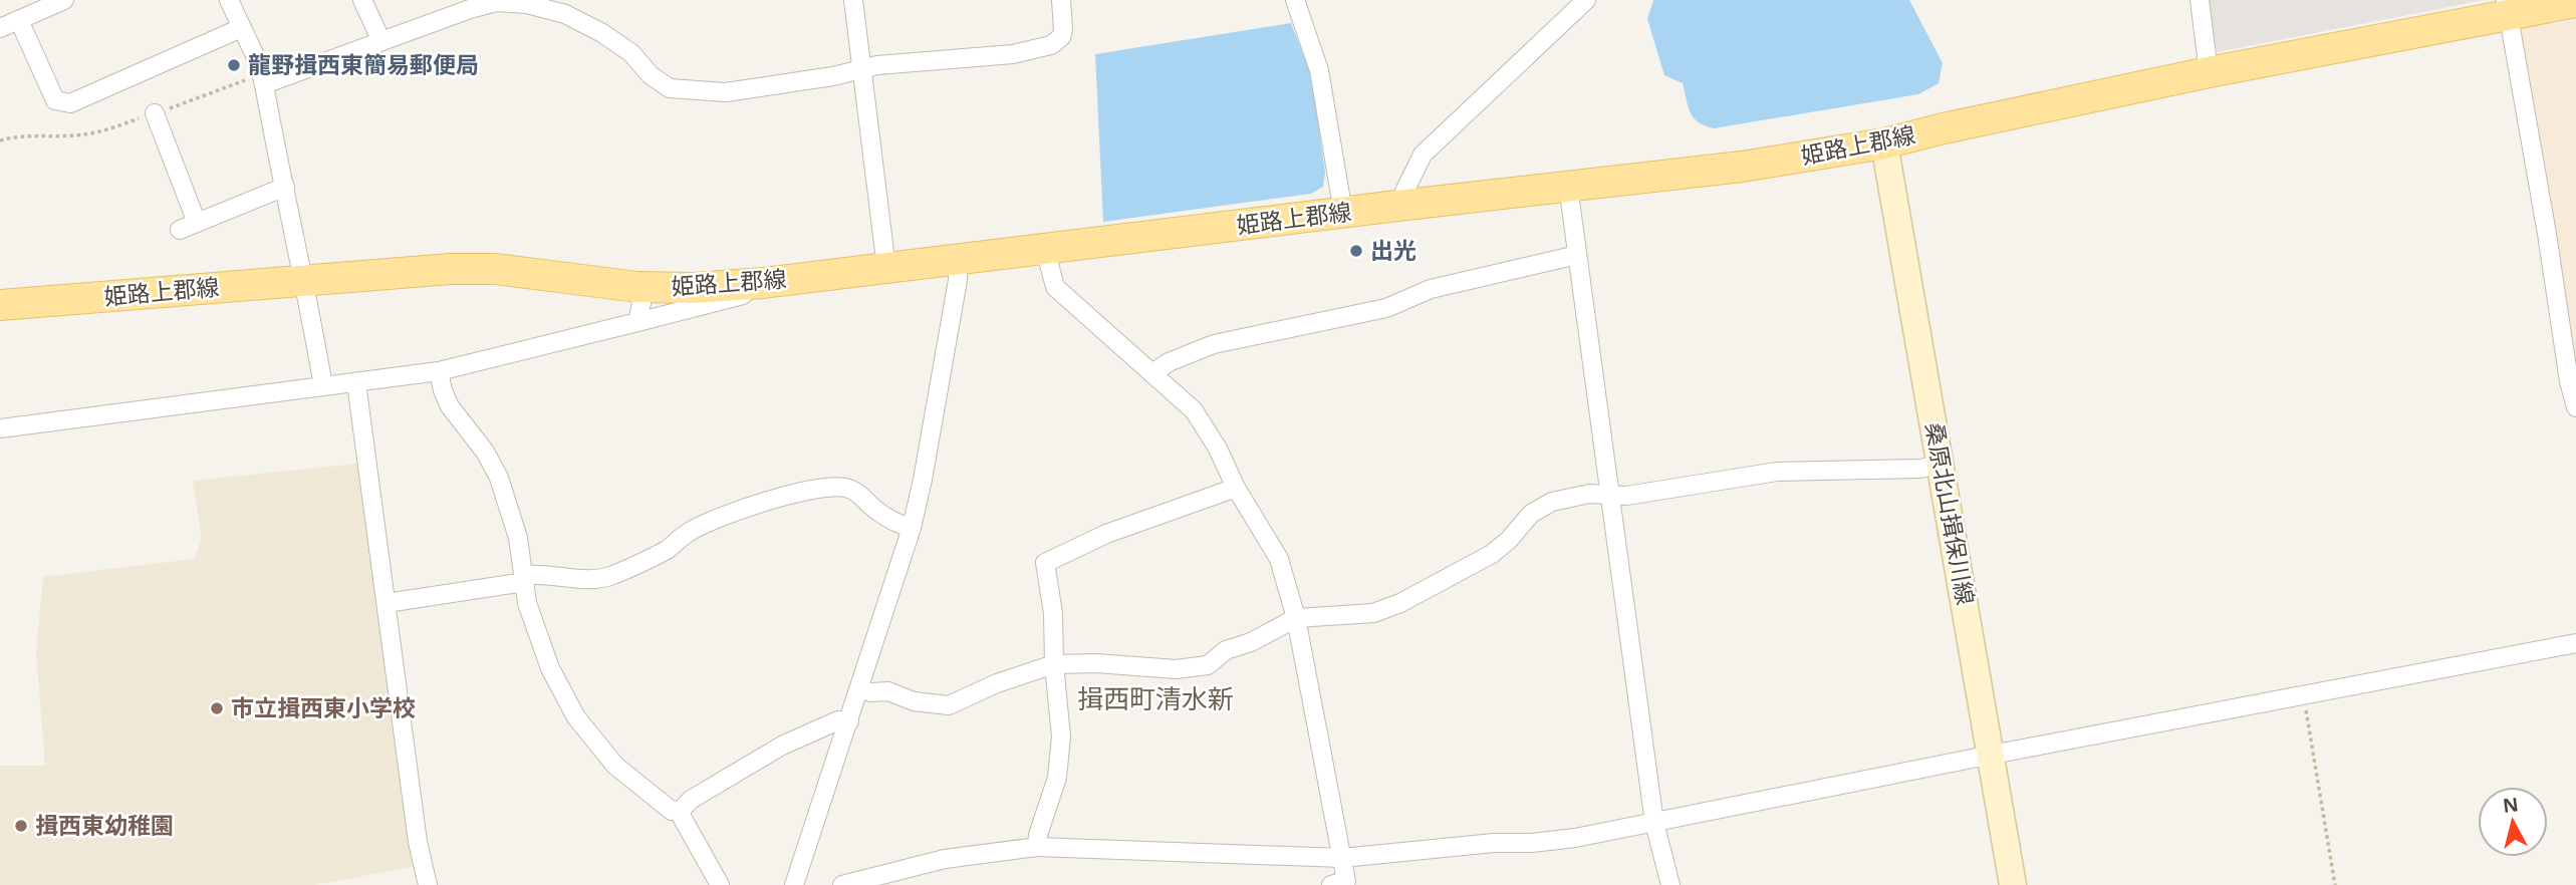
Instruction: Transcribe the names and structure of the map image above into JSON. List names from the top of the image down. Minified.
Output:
{"streets":{"main road":["姫路上郡線","桑原北山揖保川線"]},"crossings":[["姫路上郡線","桑原北山揖保川線"]],"districts":["揖西町清水新"],"places":["龍野揖西東簡易郵便局","出光","市立揖西東小学校","揖西東幼稚園"],"north":"top"}
